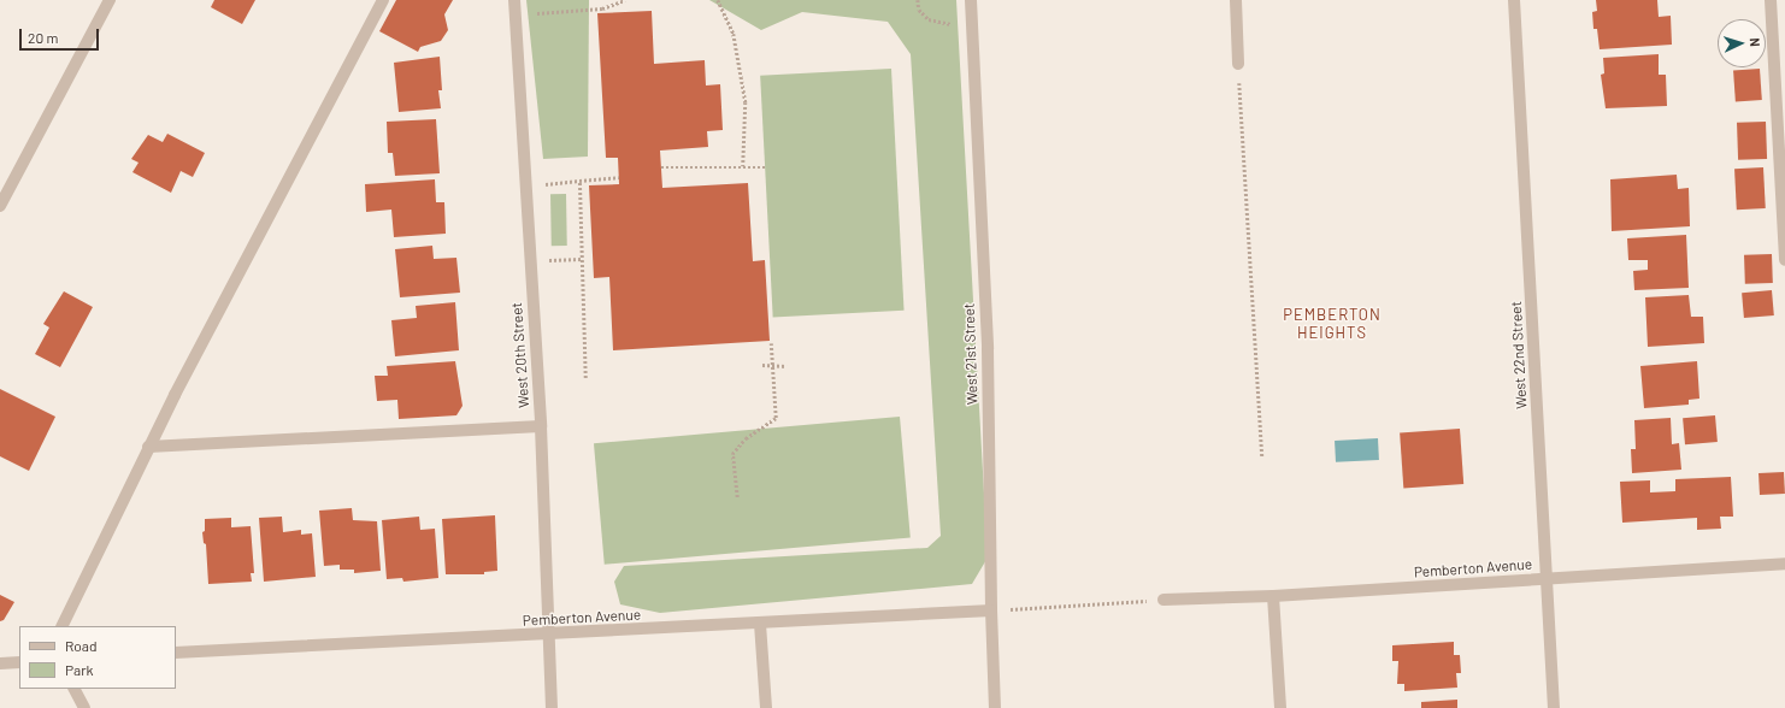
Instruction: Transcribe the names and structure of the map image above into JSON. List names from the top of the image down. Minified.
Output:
{"streets":{"street":["West 21st Street","West 20th Street","West 22nd Street","Pemberton Avenue"]},"crossings":[["West 21st Street","Pemberton Avenue"],["West 20th Street","Pemberton Avenue"],["West 22nd Street","Pemberton Avenue"]],"districts":["PEMBERTON HEIGHTS"],"legend":["Road","Park"],"scale_bar":"20 m","north":"right"}
